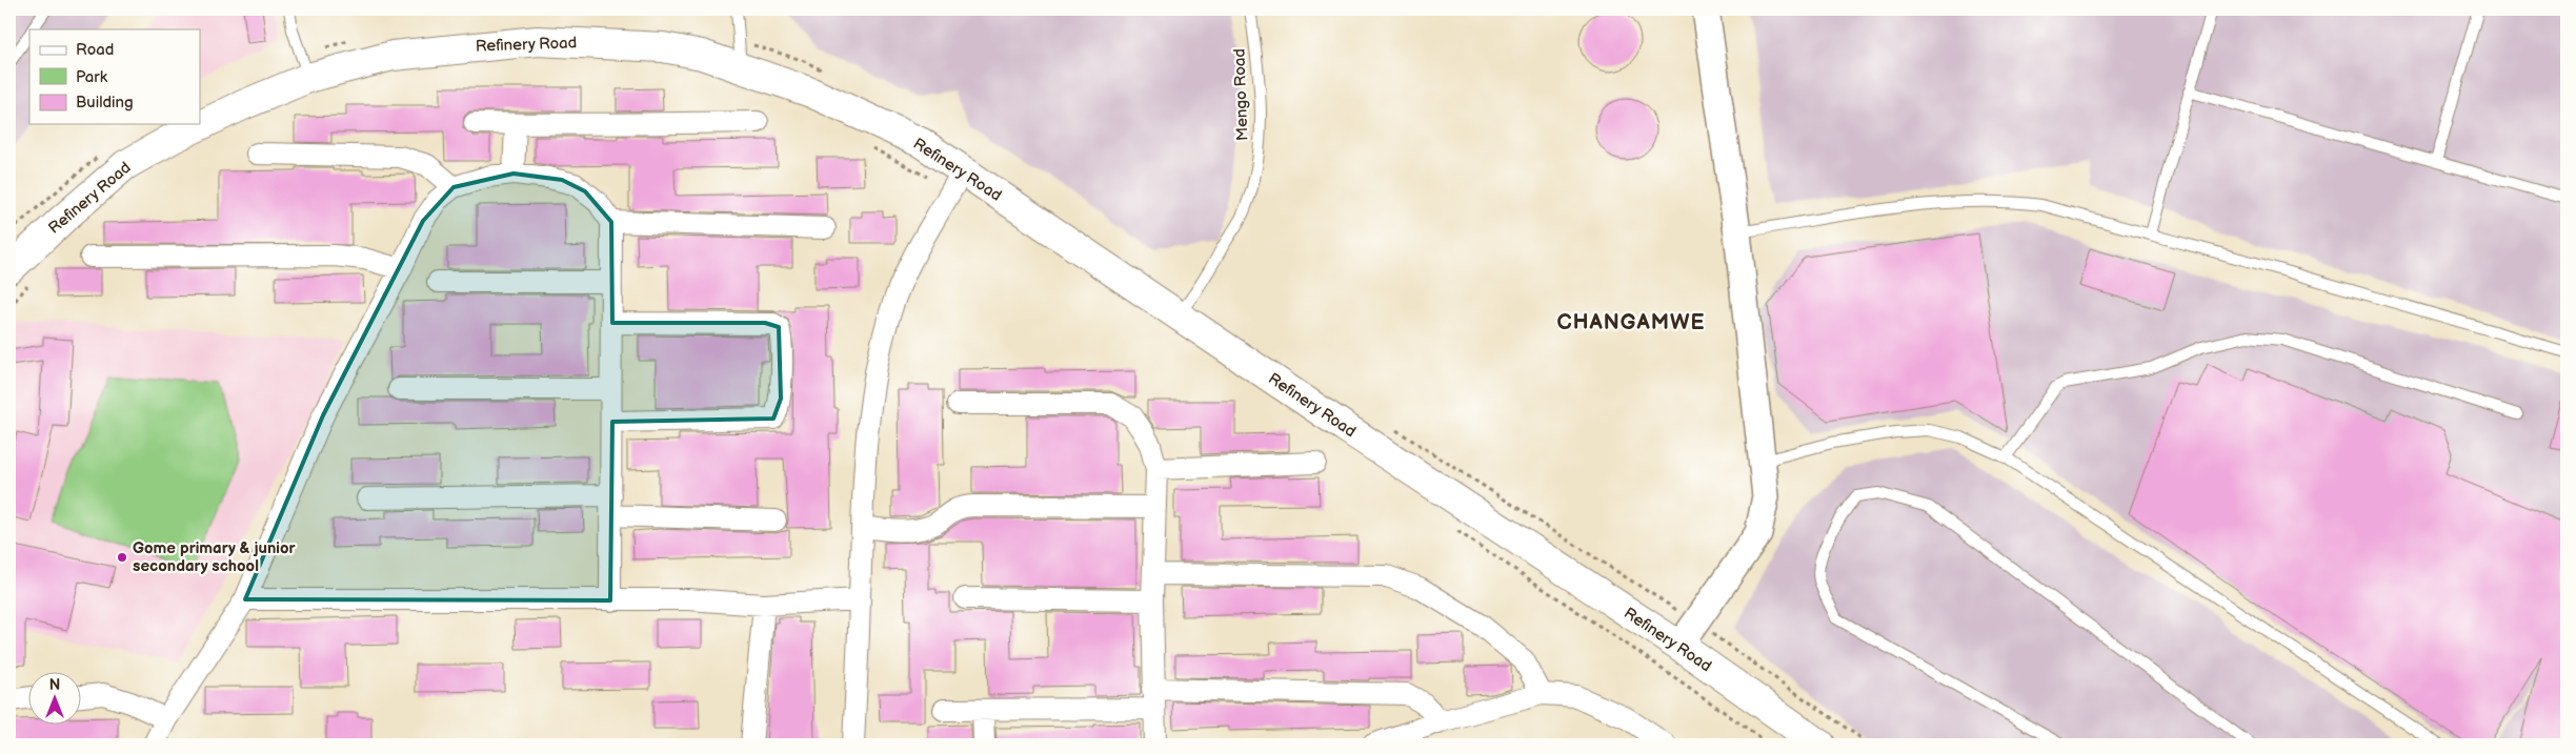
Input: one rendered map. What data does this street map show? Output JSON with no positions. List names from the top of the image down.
{
  "streets": {
    "main road": ["Refinery Road"],
    "lane": ["Mengo Road"]
  },
  "crossings": [
    ["Refinery Road", "Mengo Road"]
  ],
  "districts": ["CHANGAMWE"],
  "places": ["Gome primary & junior secondary school"],
  "legend": ["Road", "Park", "Building"],
  "north": "top"
}
